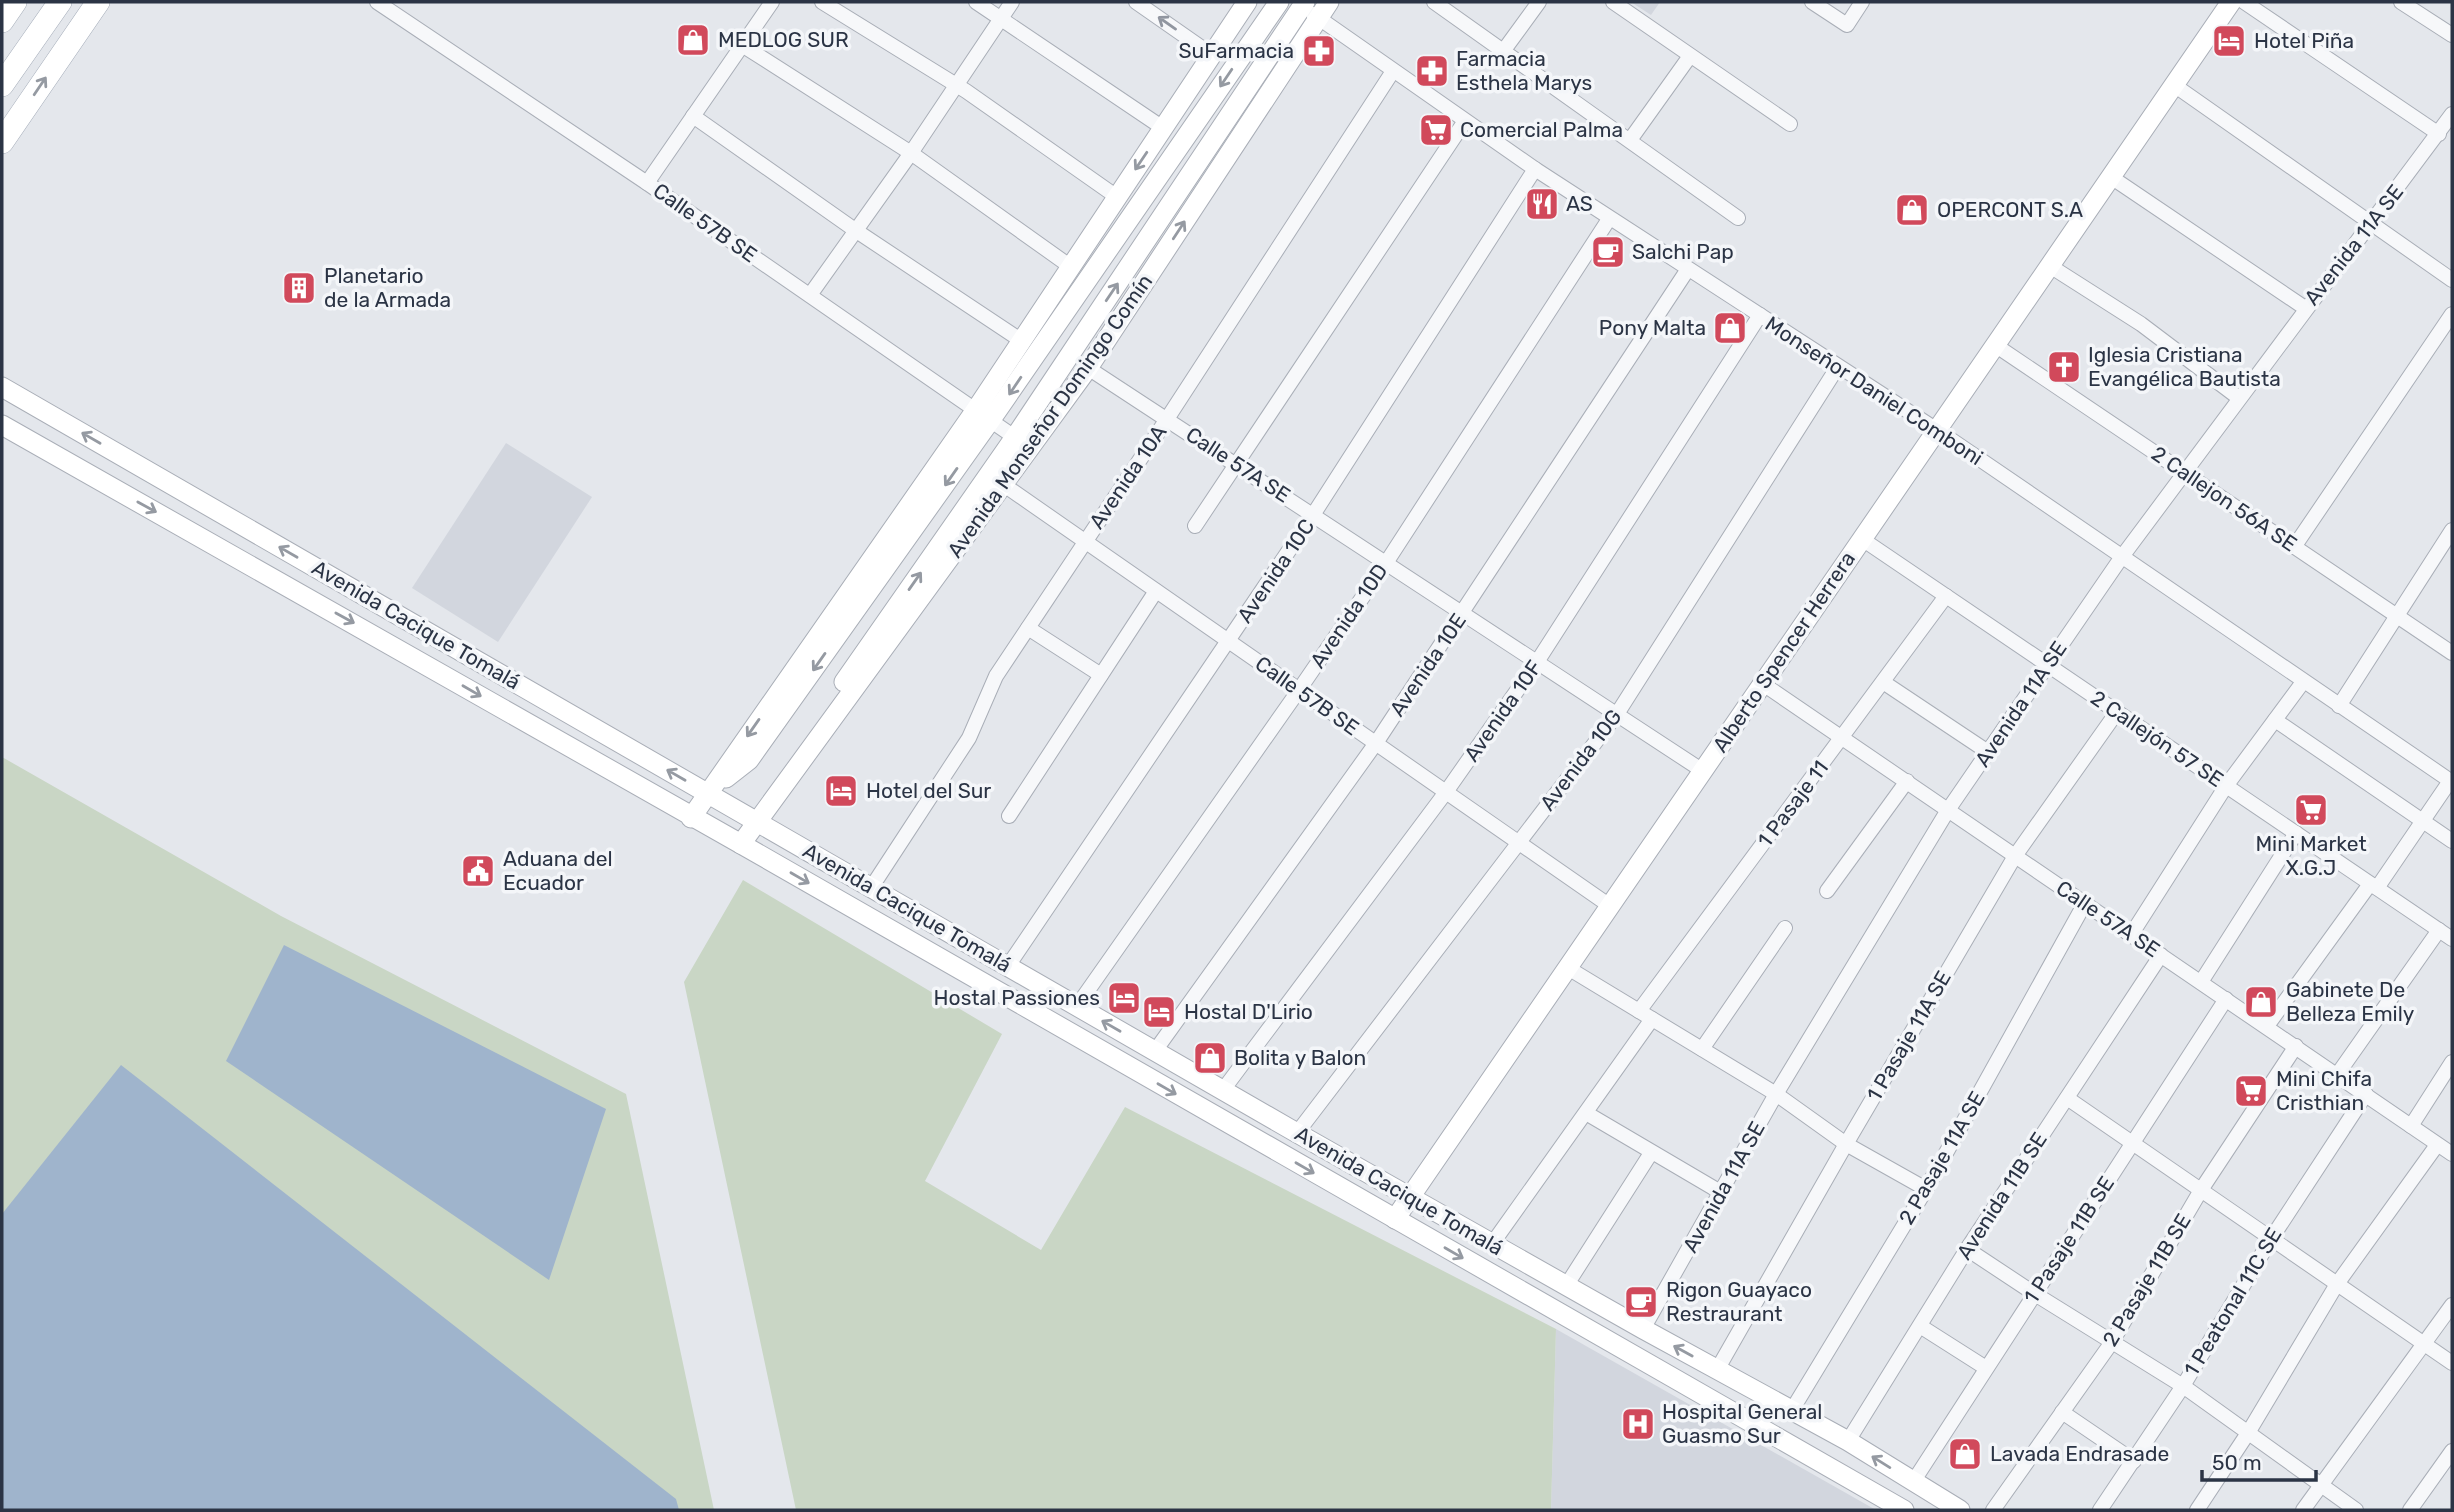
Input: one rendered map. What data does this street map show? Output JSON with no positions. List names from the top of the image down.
{
  "streets": {
    "main road": ["Avenida Monseñor Domingo Comín", "Avenida Cacique Tomalá", "Alberto Spencer Herrera"],
    "street": [
      "Calle 57B SE",
      "Avenida 11A SE",
      "Monseñor Daniel Comboni",
      "Calle 57A SE",
      "Avenida 10A",
      "2 Callejon 56A SE",
      "Avenida 10C",
      "Avenida 10D",
      "Avenida 10E",
      "Avenida 10F",
      "2 Callejón 57 SE",
      "Avenida 10G",
      "1 Pasaje 11",
      "1 Pasaje 11A SE",
      "2 Pasaje 11A SE",
      "Avenida 11B SE",
      "1 Pasaje 11B SE",
      "2 Pasaje 11B SE",
      "1 Peatonal 11C SE"
    ]
  },
  "crossings": [
    ["Calle 57B SE", "Avenida Monseñor Domingo Comín"],
    ["Calle 57B SE", "Avenida 10A"],
    ["Calle 57B SE", "Avenida 10C"],
    ["Calle 57B SE", "Avenida 10D"],
    ["Calle 57B SE", "Alberto Spencer Herrera"],
    ["Calle 57B SE", "Avenida 10E"],
    ["Calle 57B SE", "Avenida 10F"],
    ["Calle 57B SE", "Avenida 10G"],
    ["Avenida 11A SE", "Monseñor Daniel Comboni"],
    ["Avenida 11A SE", "Calle 57A SE"],
    ["Avenida 11A SE", "2 Callejon 56A SE"],
    ["Avenida 11A SE", "Avenida Cacique Tomalá"],
    ["Avenida 11A SE", "2 Callejón 57 SE"],
    ["Monseñor Daniel Comboni", "Avenida Monseñor Domingo Comín"],
    ["Monseñor Daniel Comboni", "Avenida 10A"],
    ["Monseñor Daniel Comboni", "Avenida 10C"],
    ["Monseñor Daniel Comboni", "Avenida 10D"],
    ["Monseñor Daniel Comboni", "Alberto Spencer Herrera"],
    ["Monseñor Daniel Comboni", "Avenida 10E"],
    ["Monseñor Daniel Comboni", "Avenida 10F"],
    ["Monseñor Daniel Comboni", "Avenida 10G"],
    ["Avenida Monseñor Domingo Comín", "Calle 57A SE"],
    ["Avenida Monseñor Domingo Comín", "Avenida Cacique Tomalá"],
    ["Calle 57A SE", "Avenida 10A"],
    ["Calle 57A SE", "Avenida 10C"],
    ["Calle 57A SE", "Avenida 10D"],
    ["Calle 57A SE", "Alberto Spencer Herrera"],
    ["Calle 57A SE", "Avenida 10E"],
    ["Calle 57A SE", "Avenida 10F"],
    ["Calle 57A SE", "Avenida 10G"],
    ["Calle 57A SE", "1 Pasaje 11"],
    ["Calle 57A SE", "1 Pasaje 11A SE"],
    ["Calle 57A SE", "2 Pasaje 11A SE"],
    ["Calle 57A SE", "Avenida 11B SE"],
    ["Calle 57A SE", "1 Pasaje 11B SE"],
    ["Calle 57A SE", "2 Pasaje 11B SE"],
    ["Calle 57A SE", "1 Peatonal 11C SE"],
    ["Avenida 10A", "Avenida Cacique Tomalá"],
    ["2 Callejon 56A SE", "Alberto Spencer Herrera"],
    ["Avenida 10C", "Avenida Cacique Tomalá"],
    ["Avenida 10D", "Avenida Cacique Tomalá"],
    ["Avenida Cacique Tomalá", "Alberto Spencer Herrera"],
    ["Avenida Cacique Tomalá", "Avenida 10E"],
    ["Avenida Cacique Tomalá", "Avenida 10F"],
    ["Avenida Cacique Tomalá", "Avenida 10G"],
    ["Avenida Cacique Tomalá", "1 Pasaje 11"],
    ["Avenida Cacique Tomalá", "1 Pasaje 11A SE"],
    ["Avenida Cacique Tomalá", "2 Pasaje 11A SE"],
    ["Avenida Cacique Tomalá", "Avenida 11B SE"],
    ["Avenida Cacique Tomalá", "1 Pasaje 11B SE"],
    ["Alberto Spencer Herrera", "2 Callejón 57 SE"],
    ["2 Callejón 57 SE", "1 Pasaje 11"],
    ["2 Callejón 57 SE", "1 Pasaje 11A SE"]
  ],
  "places": {
    "shop": [
      "MEDLOG SUR",
      "OPERCONT S.A",
      "Pony Malta",
      "Gabinete De Belleza Emily",
      "Bolita y Balon",
      "Lavada Endrasade"
    ],
    "hotel": [
      "Hotel Piña",
      "Hotel del Sur",
      "Hostal Passiones",
      "Hostal D'Lirio"
    ],
    "pharmacy": ["SuFarmacia", "Farmacia Esthela Marys"],
    "supermarket": ["Comercial Palma", "Mini Market X.G.J", "Mini Chifa Cristhian"],
    "restaurant": ["AS"],
    "cafe": ["Salchi Pap", "Rigon Guayaco Restraurant"],
    "building": ["Planetario de la Armada"],
    "church": ["Iglesia Cristiana Evangélica Bautista"],
    "public building": ["Aduana del Ecuador"],
    "hospital": ["Hospital General Guasmo Sur"]
  },
  "scale_bar": "50 m"
}
